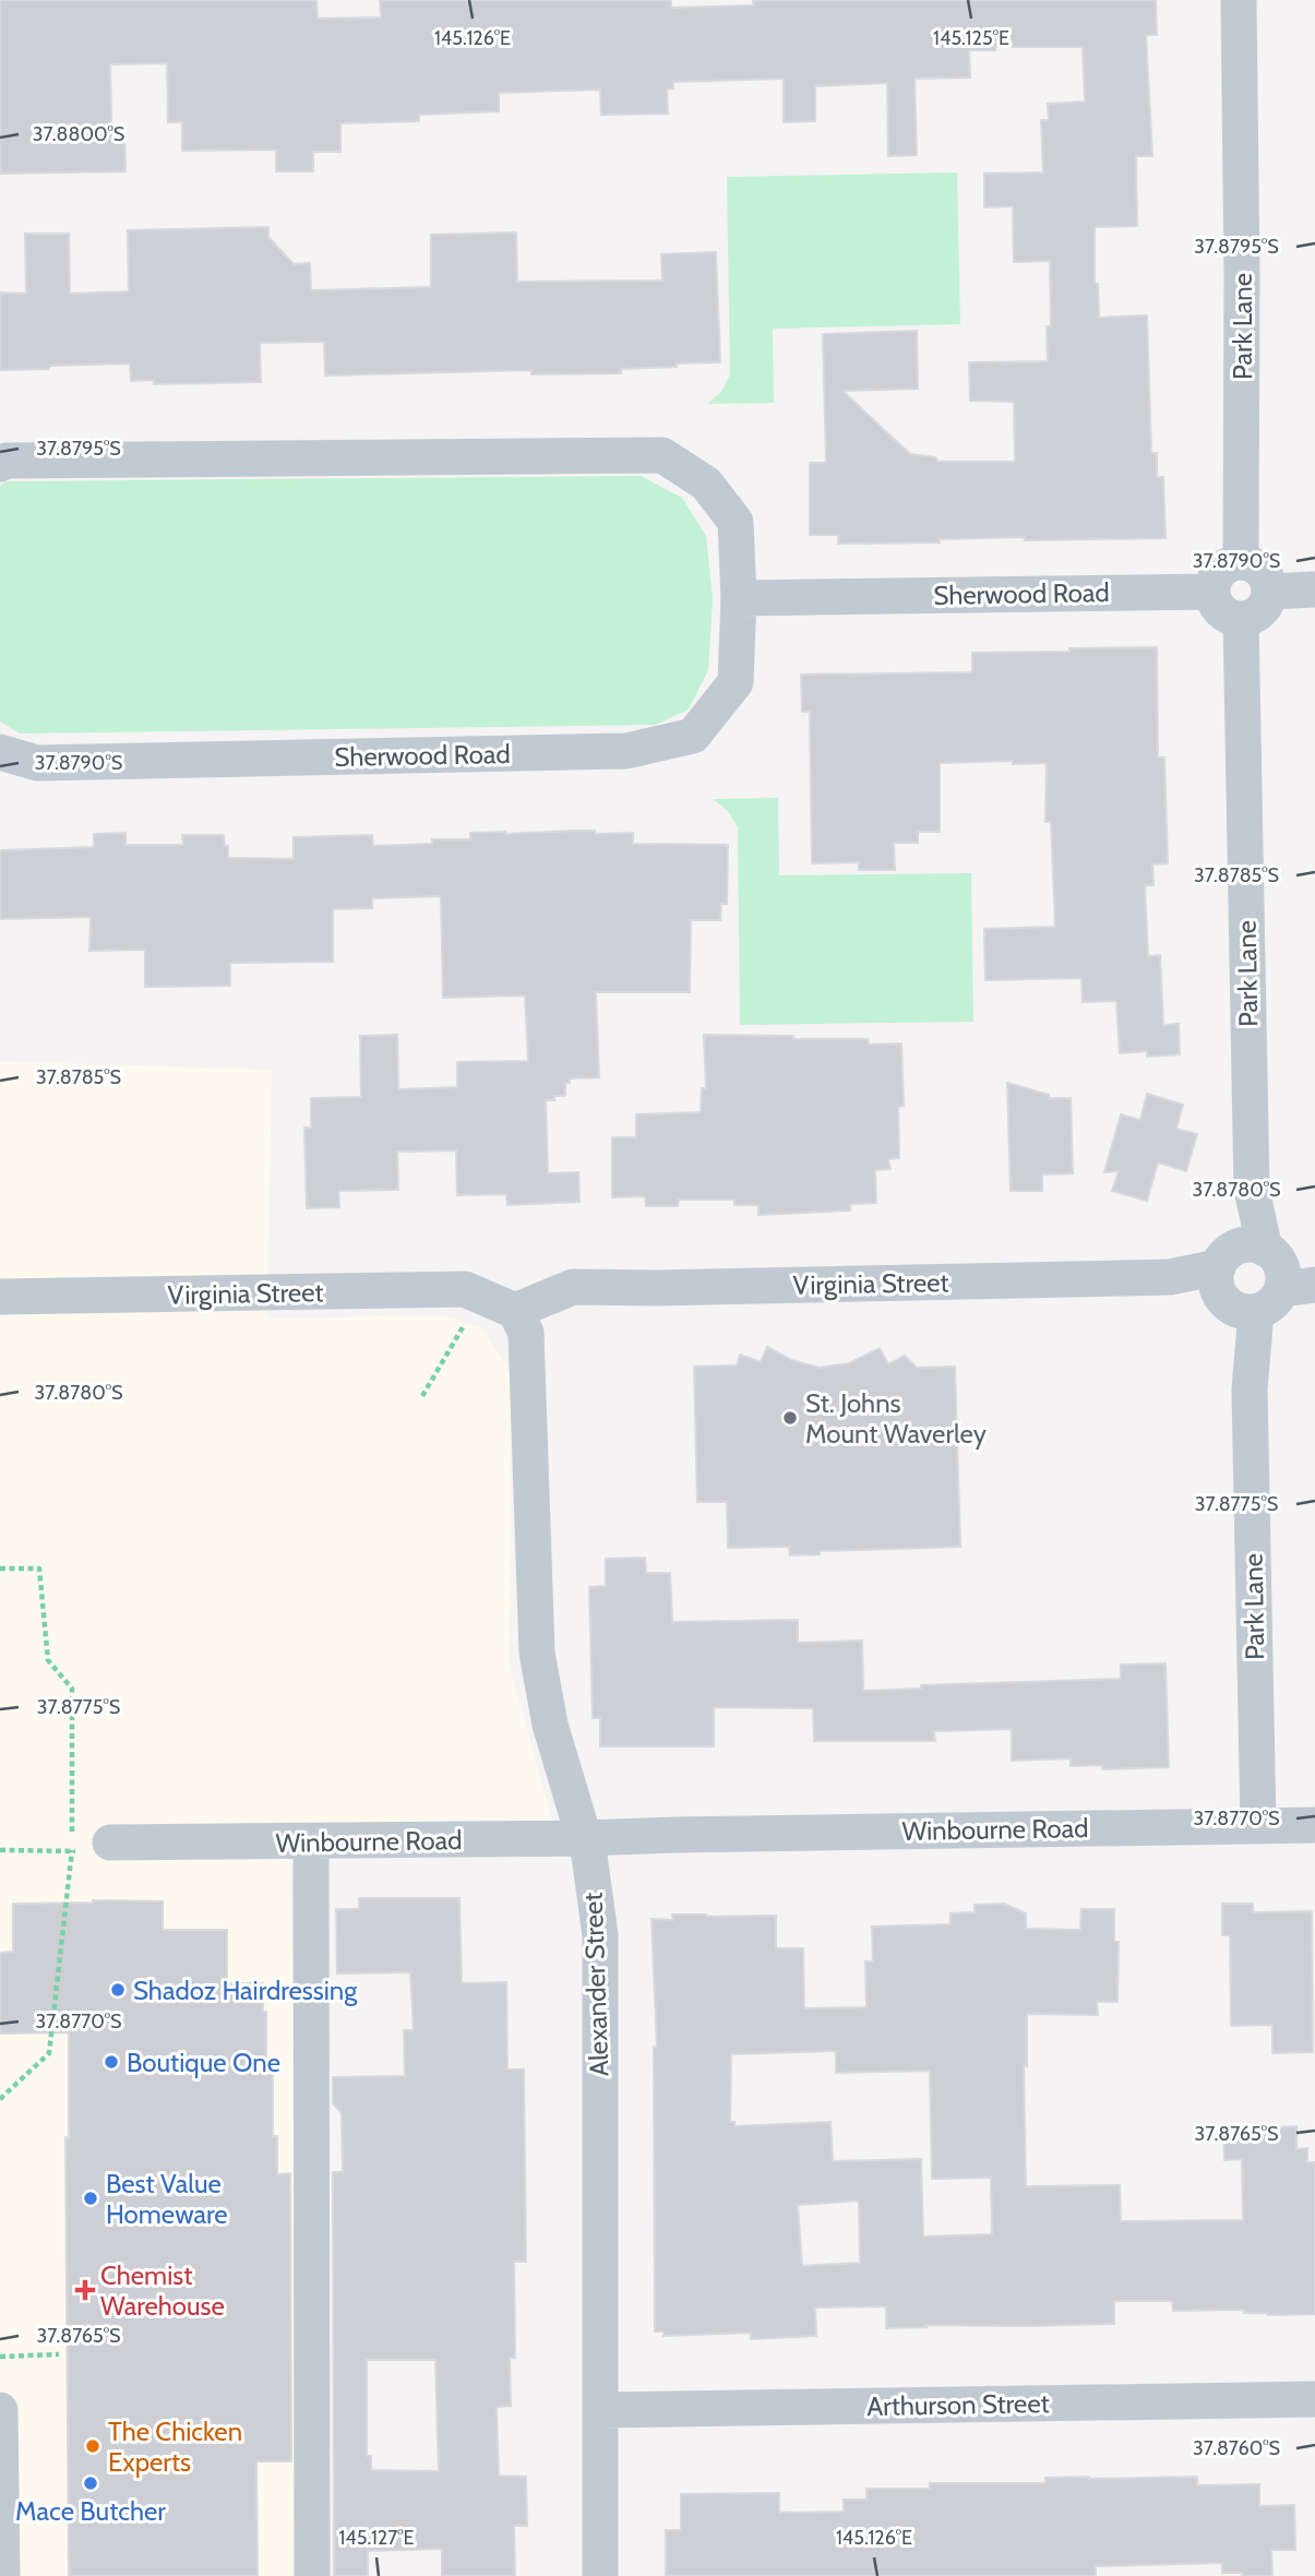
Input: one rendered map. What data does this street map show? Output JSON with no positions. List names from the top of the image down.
{
  "streets": {
    "street": [
      "Park Lane",
      "Sherwood Road",
      "Virginia Street",
      "Winbourne Road",
      "Alexander Street",
      "Arthurson Street"
    ]
  },
  "crossings": [
    ["Park Lane", "Sherwood Road"],
    ["Park Lane", "Virginia Street"],
    ["Park Lane", "Winbourne Road"],
    ["Virginia Street", "Alexander Street"],
    ["Winbourne Road", "Alexander Street"],
    ["Alexander Street", "Arthurson Street"]
  ],
  "places": {
    "other": [
      "St. Johns Mount Waverley",
      "Shadoz Hairdressing",
      "Boutique One",
      "Best Value Homeware",
      "The Chicken Experts",
      "Mace Butcher"
    ],
    "health": ["Chemist Warehouse"]
  },
  "coordinates": [
    "145.125°E",
    "145.126°E",
    "37.8800°S",
    "37.8795°S",
    "37.8790°S",
    "37.8785°S",
    "37.8780°S",
    "37.8775°S",
    "37.8770°S",
    "37.8765°S",
    "37.8760°S",
    "145.127°E"
  ]
}
